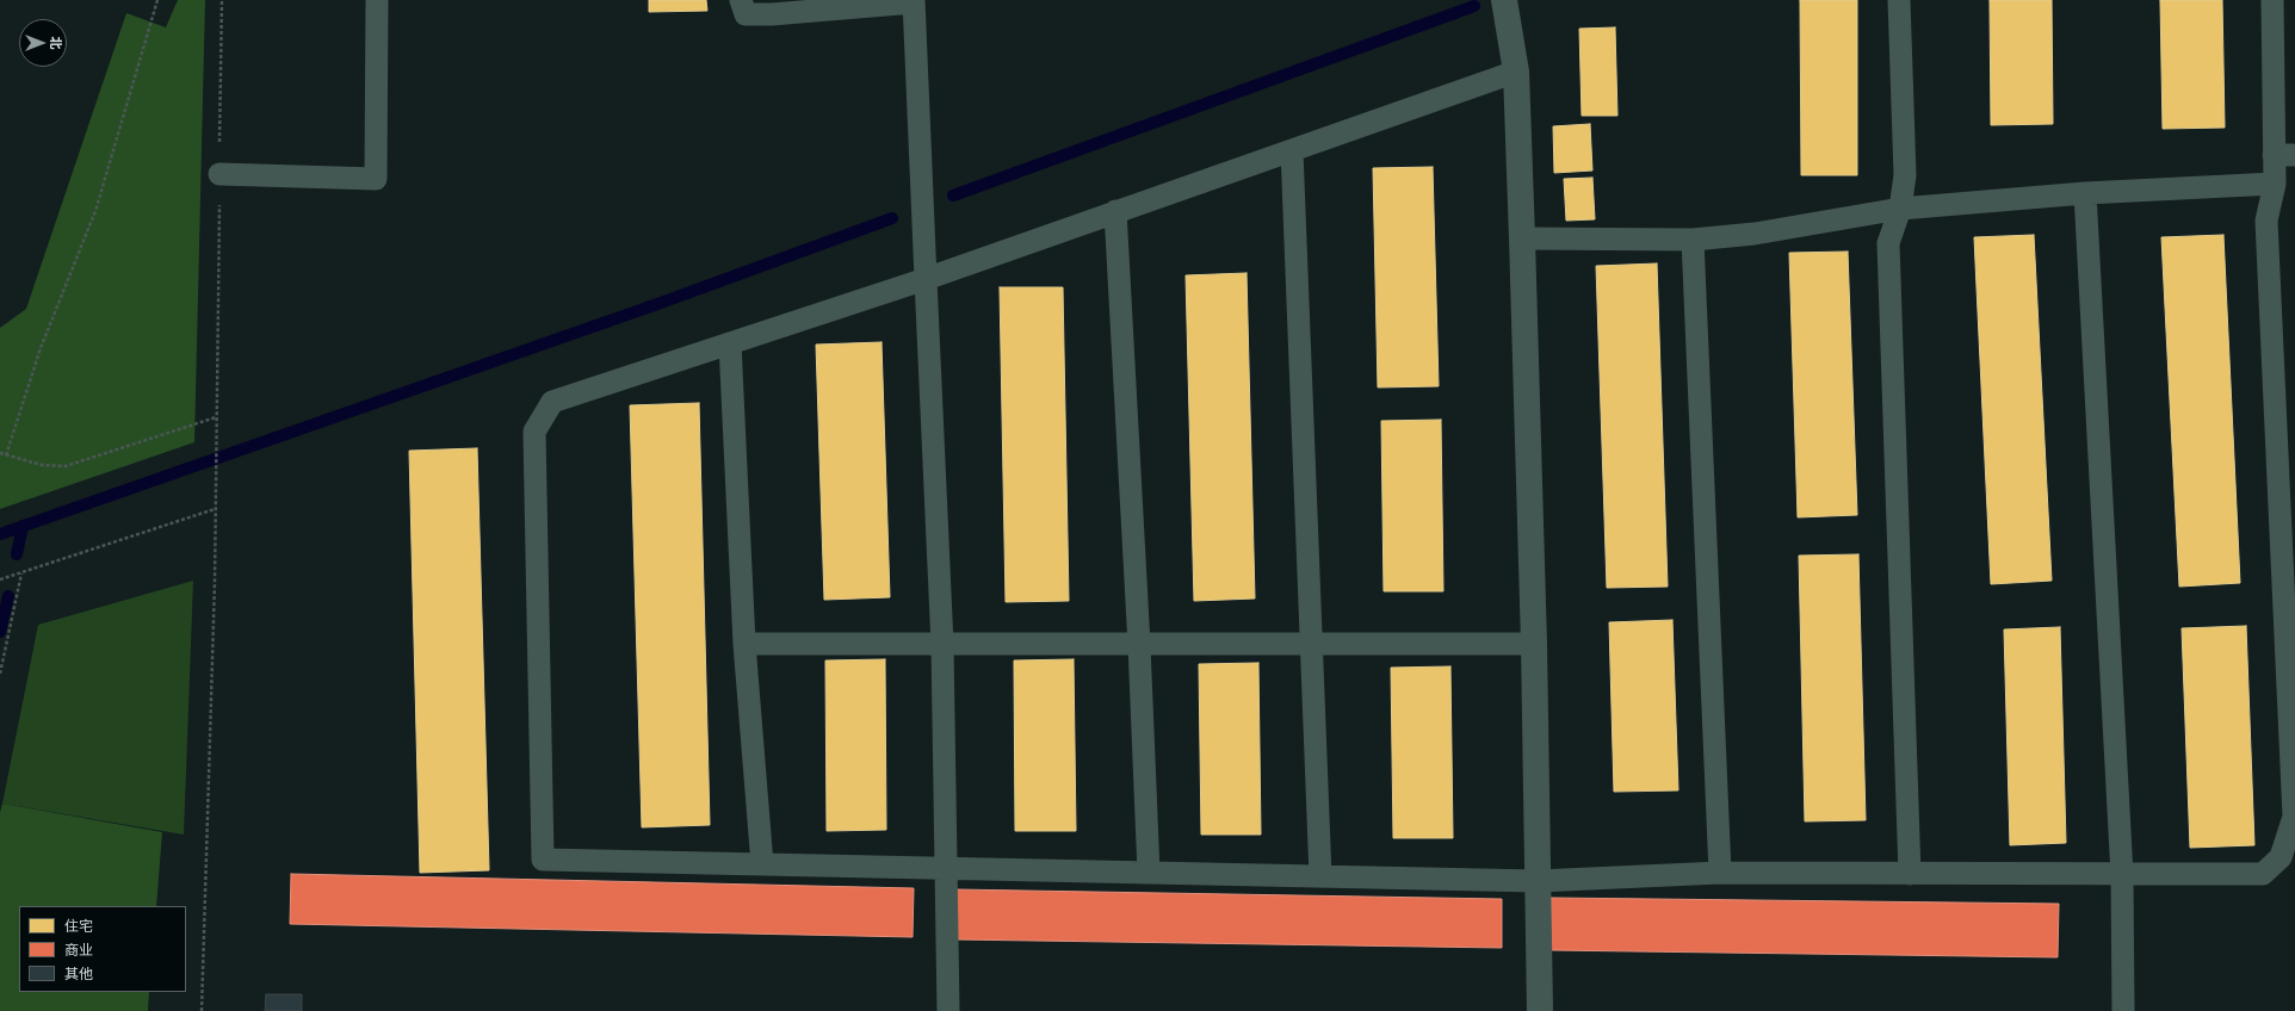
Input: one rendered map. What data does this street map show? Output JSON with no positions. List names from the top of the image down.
{
  "legend": ["住宅", "商业", "其他"],
  "north": "right"
}
